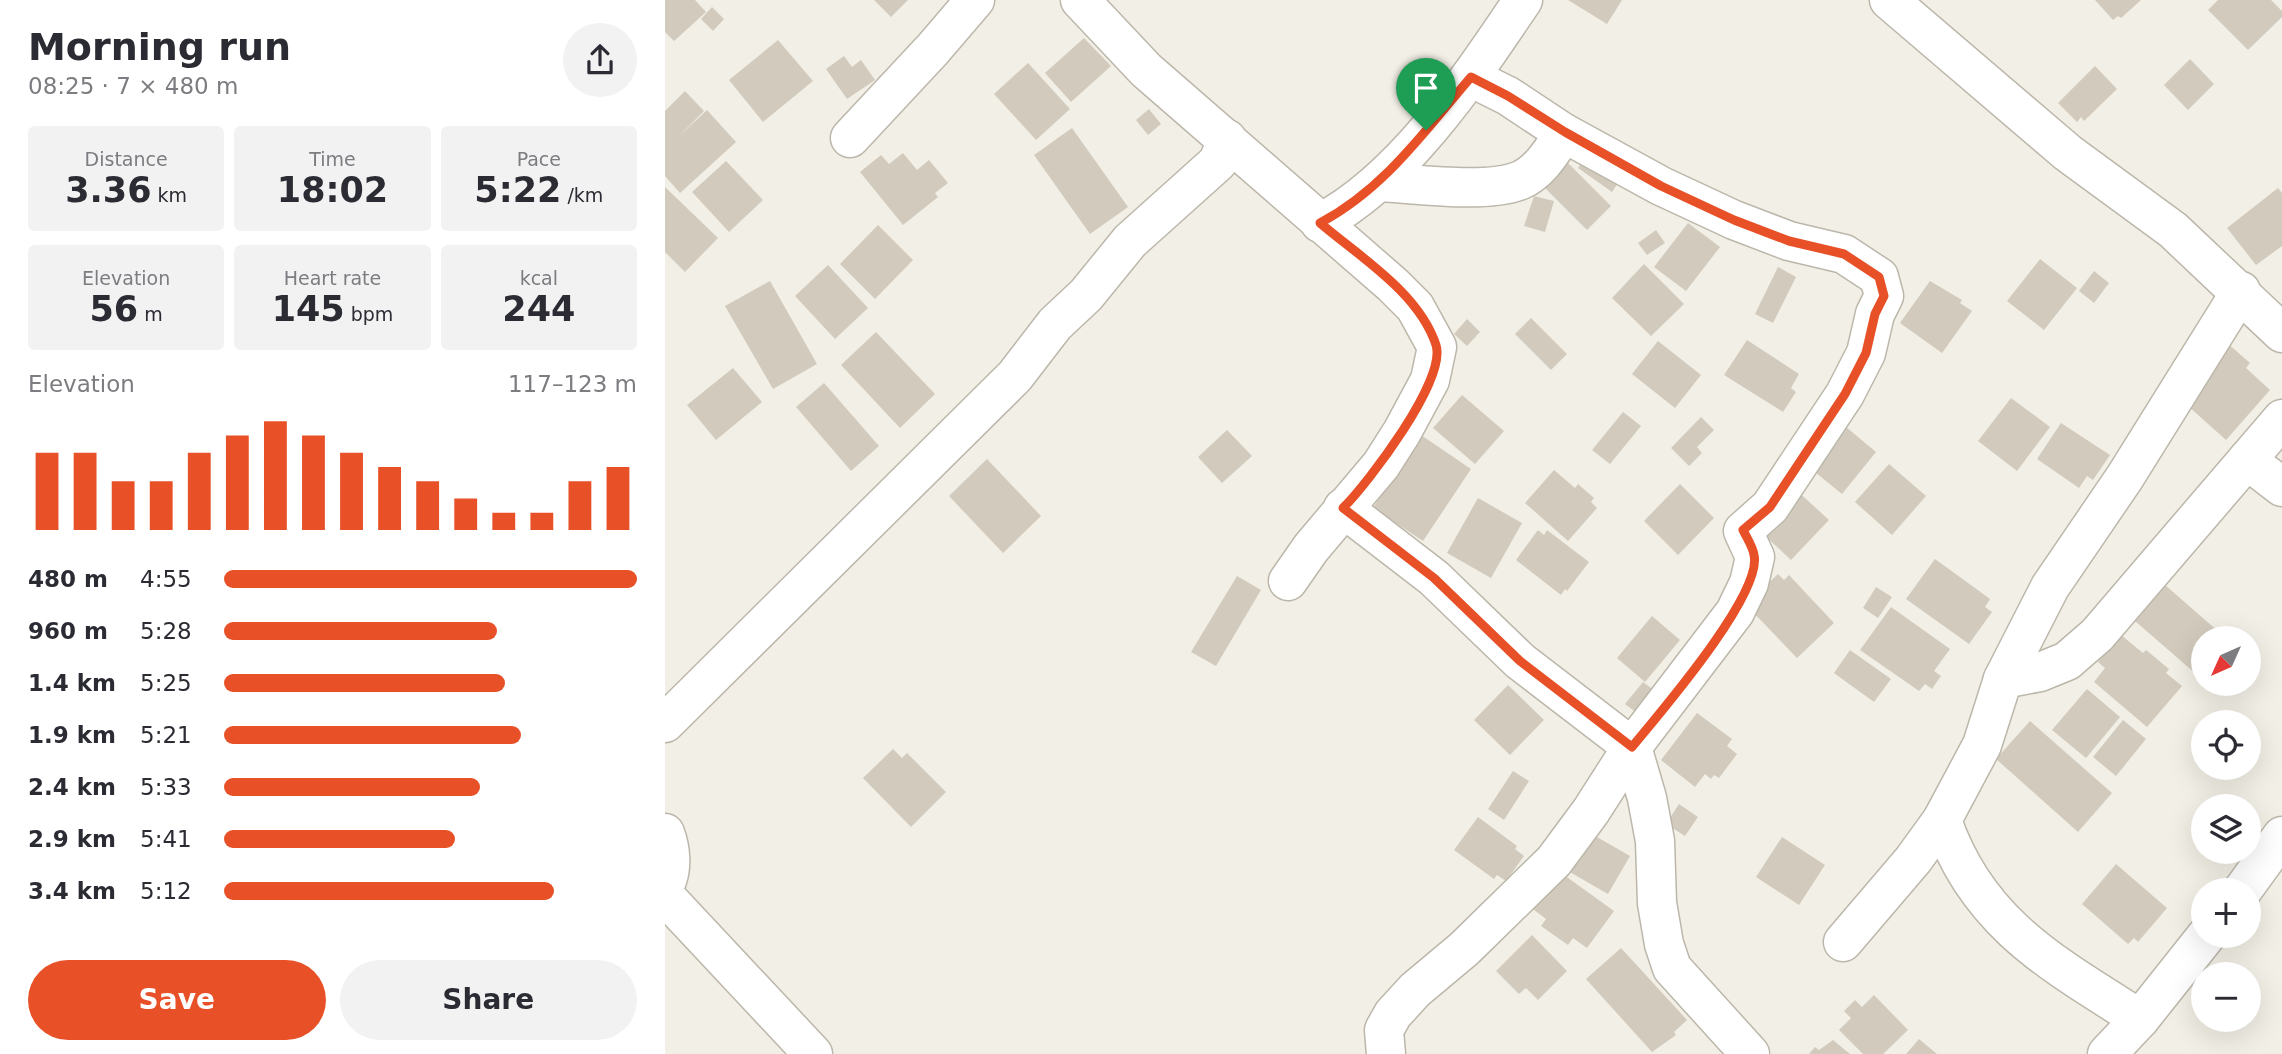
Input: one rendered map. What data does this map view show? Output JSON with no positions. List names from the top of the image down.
{
  "north": "bottom left",
  "page": {
    "heading": ["Morning run", "08:25 · 7 × 480 m"],
    "stats": [
      ["Distance", "3.36 km"],
      ["Time", "18:02"],
      ["Pace", "5:22 /km"],
      ["Elevation", "56 m"],
      ["Heart rate", "145 bpm"],
      ["kcal", "244"]
    ],
    "chart": ["Elevation", "117–123 m"],
    "list": [
      {
        "name": "480 m",
        "note": "4:55"
      },
      {
        "name": "960 m",
        "note": "5:28"
      },
      {
        "name": "1.4 km",
        "note": "5:25"
      },
      {
        "name": "1.9 km",
        "note": "5:21"
      },
      {
        "name": "2.4 km",
        "note": "5:33"
      },
      {
        "name": "2.9 km",
        "note": "5:41"
      },
      {
        "name": "3.4 km",
        "note": "5:12"
      }
    ],
    "map_buttons": ["+", "−"],
    "buttons": ["Save", "Share"]
  }
}
